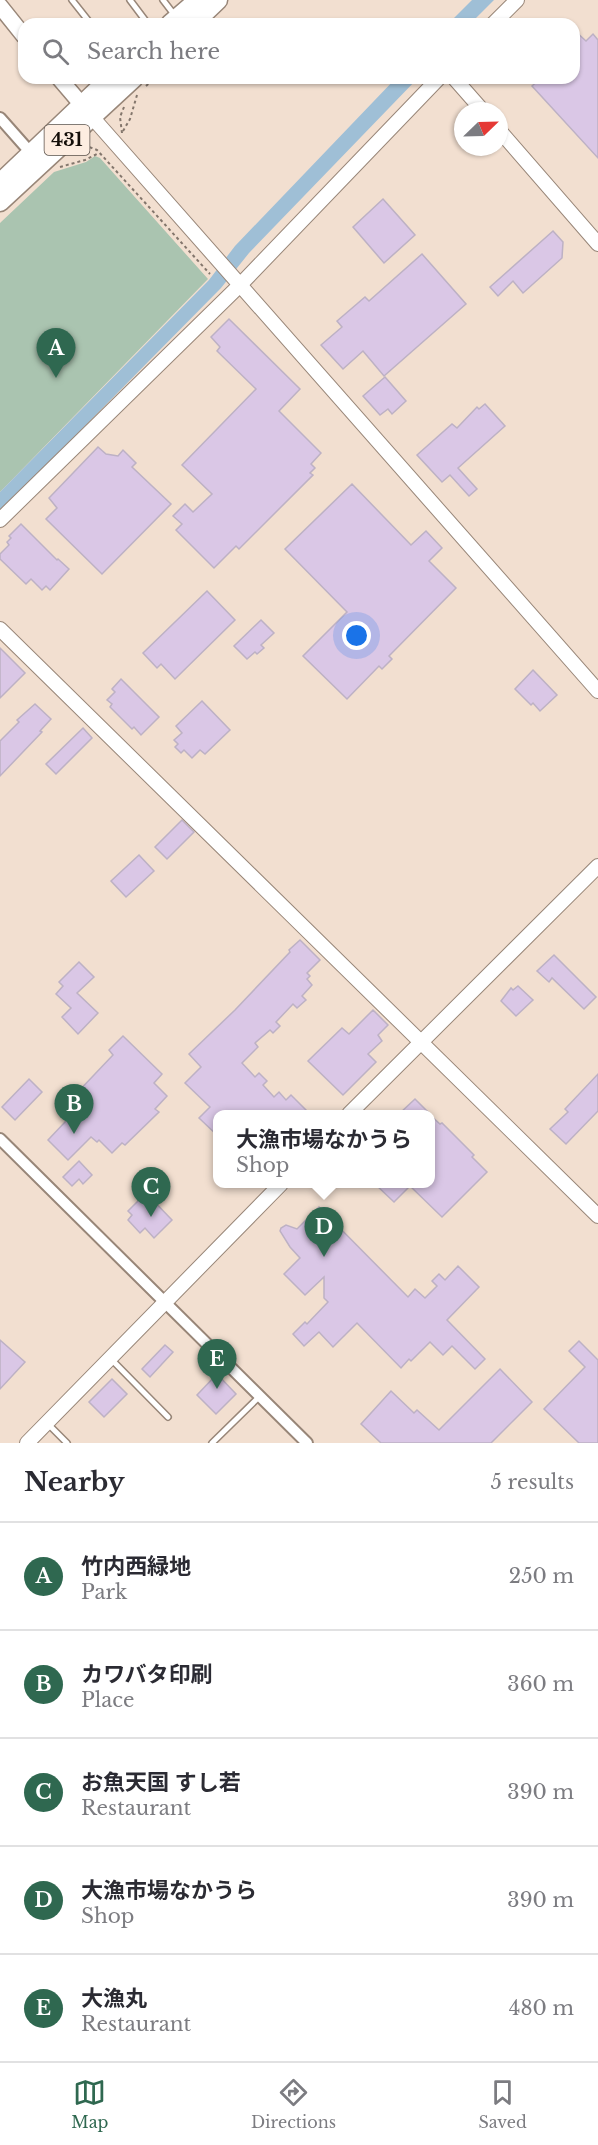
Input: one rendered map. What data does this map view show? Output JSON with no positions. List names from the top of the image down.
{
  "streets": {
    "highway": ["431"]
  },
  "north": "top right",
  "page": {
    "search": "Search here",
    "pins": [
      "A",
      "B",
      "C",
      "D",
      "E"
    ],
    "popup": ["大漁市場なかうら", "Shop"],
    "heading": ["Nearby", "5 results"],
    "list": [
      {
        "mark": "A",
        "name": "竹内西緑地",
        "note": "Park",
        "value": "250 m"
      },
      {
        "mark": "B",
        "name": "カワバタ印刷",
        "note": "Place",
        "value": "360 m"
      },
      {
        "mark": "C",
        "name": "お魚天国 すし若",
        "note": "Restaurant",
        "value": "390 m"
      },
      {
        "mark": "D",
        "name": "大漁市場なかうら",
        "note": "Shop",
        "value": "390 m"
      },
      {
        "mark": "E",
        "name": "大漁丸",
        "note": "Restaurant",
        "value": "480 m"
      }
    ],
    "nav": ["Map", "Directions", "Saved"]
  }
}
